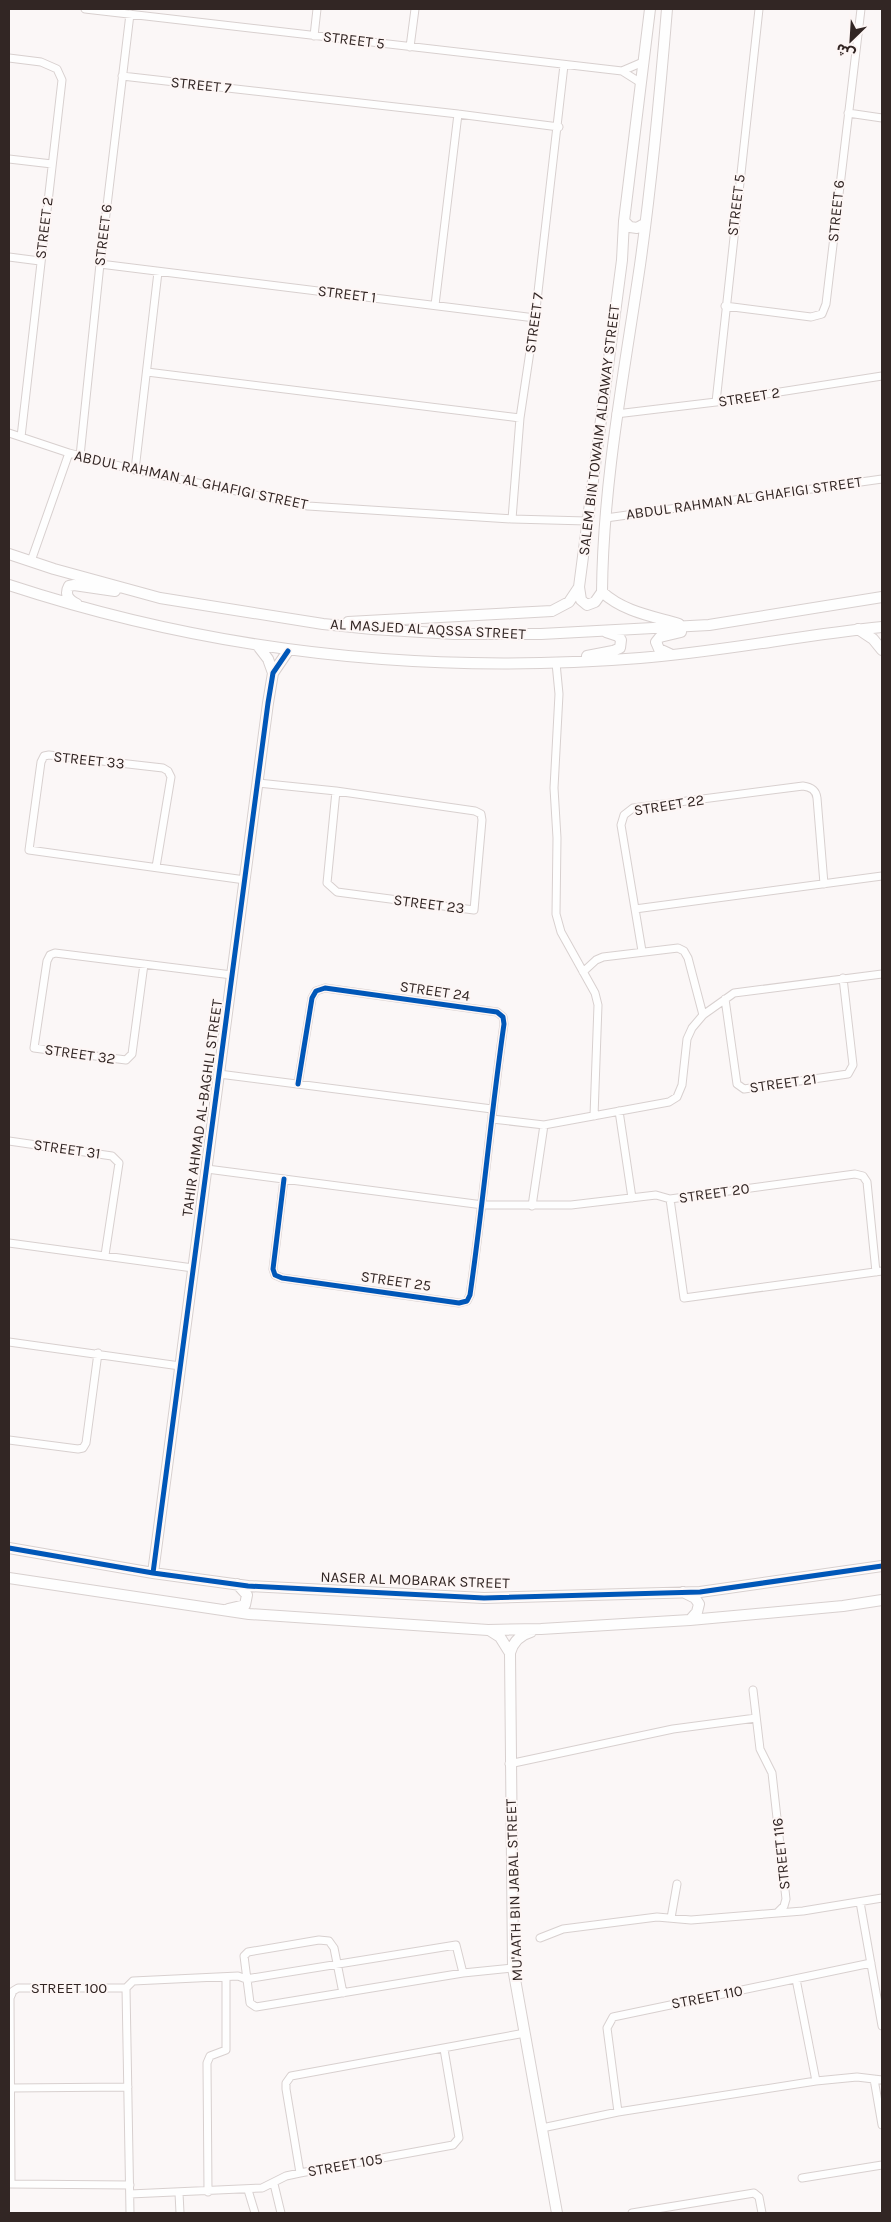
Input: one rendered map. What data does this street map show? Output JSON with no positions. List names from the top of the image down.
{
  "streets": {
    "street": [
      "STREET 5",
      "STREET 7",
      "STREET 6",
      "STREET 2",
      "STREET 1",
      "SALEM BIN TOWAIM ALDAWAY STREET",
      "ABDUL RAHMAN AL GHAFIGI STREET",
      "AL MASJED AL AQSSA STREET",
      "STREET 33",
      "STREET 22",
      "STREET 23",
      "STREET 24",
      "STREET 32",
      "STREET 21",
      "TAHIR AHMAD AL-BAGHLI STREET",
      "STREET 31",
      "STREET 20",
      "STREET 25",
      "NASER AL MOBARAK STREET",
      "STREET 116",
      "MU'AATH BIN JABAL STREET",
      "STREET 100",
      "STREET 110",
      "STREET 105"
    ]
  },
  "crossings": [
    ["STREET 5", "STREET 7"],
    ["STREET 5", "STREET 6"],
    ["STREET 5", "STREET 2"],
    ["STREET 5", "SALEM BIN TOWAIM ALDAWAY STREET"],
    ["STREET 7", "STREET 6"],
    ["STREET 7", "STREET 1"],
    ["STREET 7", "ABDUL RAHMAN AL GHAFIGI STREET"],
    ["STREET 6", "STREET 1"],
    ["STREET 6", "ABDUL RAHMAN AL GHAFIGI STREET"],
    ["STREET 2", "SALEM BIN TOWAIM ALDAWAY STREET"],
    ["STREET 2", "ABDUL RAHMAN AL GHAFIGI STREET"],
    ["SALEM BIN TOWAIM ALDAWAY STREET", "ABDUL RAHMAN AL GHAFIGI STREET"],
    ["AL MASJED AL AQSSA STREET", "TAHIR AHMAD AL-BAGHLI STREET"],
    ["STREET 33", "TAHIR AHMAD AL-BAGHLI STREET"],
    ["STREET 23", "TAHIR AHMAD AL-BAGHLI STREET"],
    ["STREET 24", "STREET 25"],
    ["STREET 32", "TAHIR AHMAD AL-BAGHLI STREET"],
    ["TAHIR AHMAD AL-BAGHLI STREET", "NASER AL MOBARAK STREET"],
    ["MU'AATH BIN JABAL STREET", "STREET 105"]
  ],
  "north": "bottom left"
}
